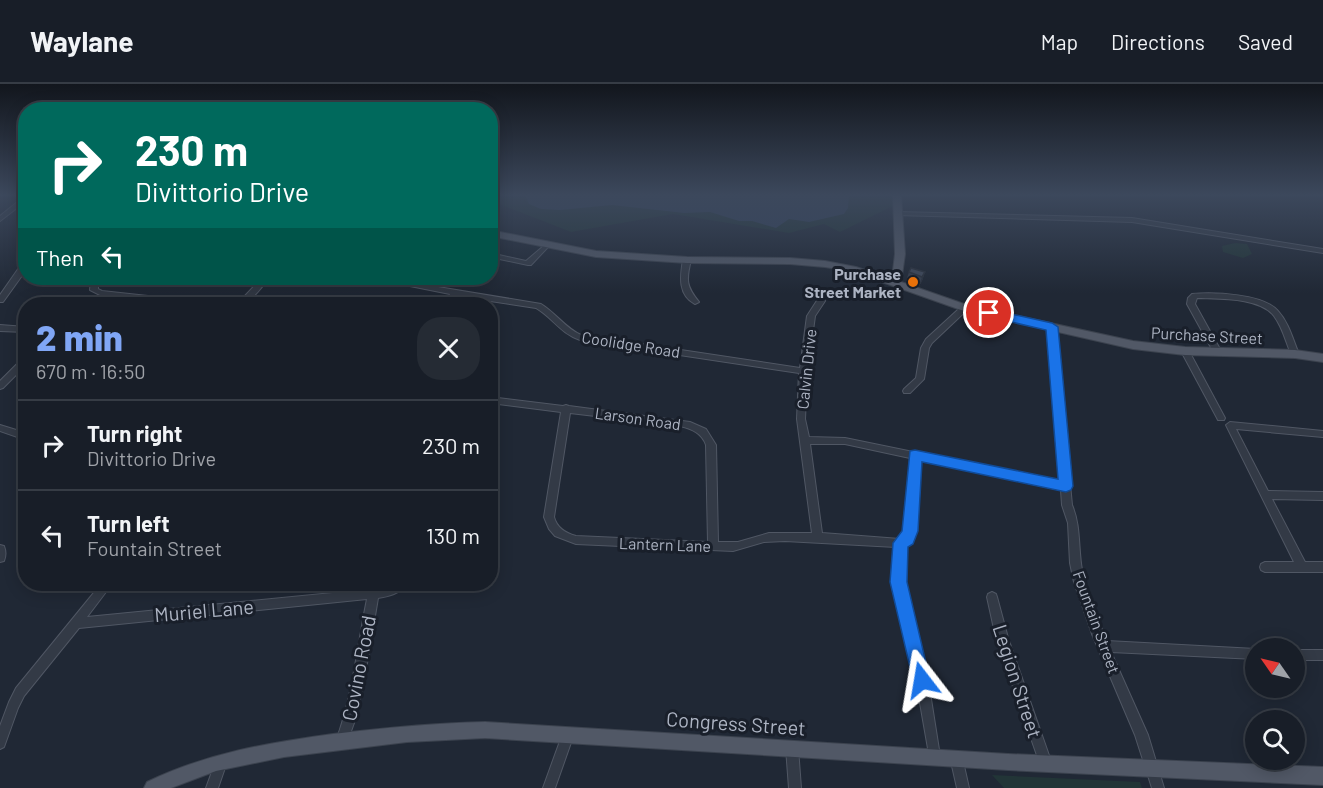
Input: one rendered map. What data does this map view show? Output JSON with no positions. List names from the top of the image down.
{
  "streets": {
    "main road": ["Purchase Street", "Congress Street"],
    "street": [
      "Coolidge Road",
      "Calvin Drive",
      "Larson Road",
      "Lantern Lane",
      "Muriel Lane",
      "Fountain Street",
      "Covino Road",
      "Legion Street"
    ]
  },
  "crossings": [
    ["Purchase Street", "Fountain Street"],
    ["Coolidge Road", "Calvin Drive"],
    ["Calvin Drive", "Lantern Lane"],
    ["Larson Road", "Lantern Lane"],
    ["Muriel Lane", "Covino Road"],
    ["Fountain Street", "Congress Street"],
    ["Covino Road", "Congress Street"],
    ["Legion Street", "Congress Street"]
  ],
  "places": ["Purchase Street Market"],
  "north": "top left",
  "page": {
    "header": "Waylane",
    "nav": ["Map", "Directions", "Saved"],
    "turn": ["230 m", "Divittorio Drive"],
    "then": "Then",
    "heading": ["2 min", "670 m · 16:50"],
    "list": [
      {
        "name": "Turn right",
        "note": "Divittorio Drive",
        "value": "230 m"
      },
      {
        "name": "Turn left",
        "note": "Fountain Street",
        "value": "130 m"
      }
    ]
  }
}
